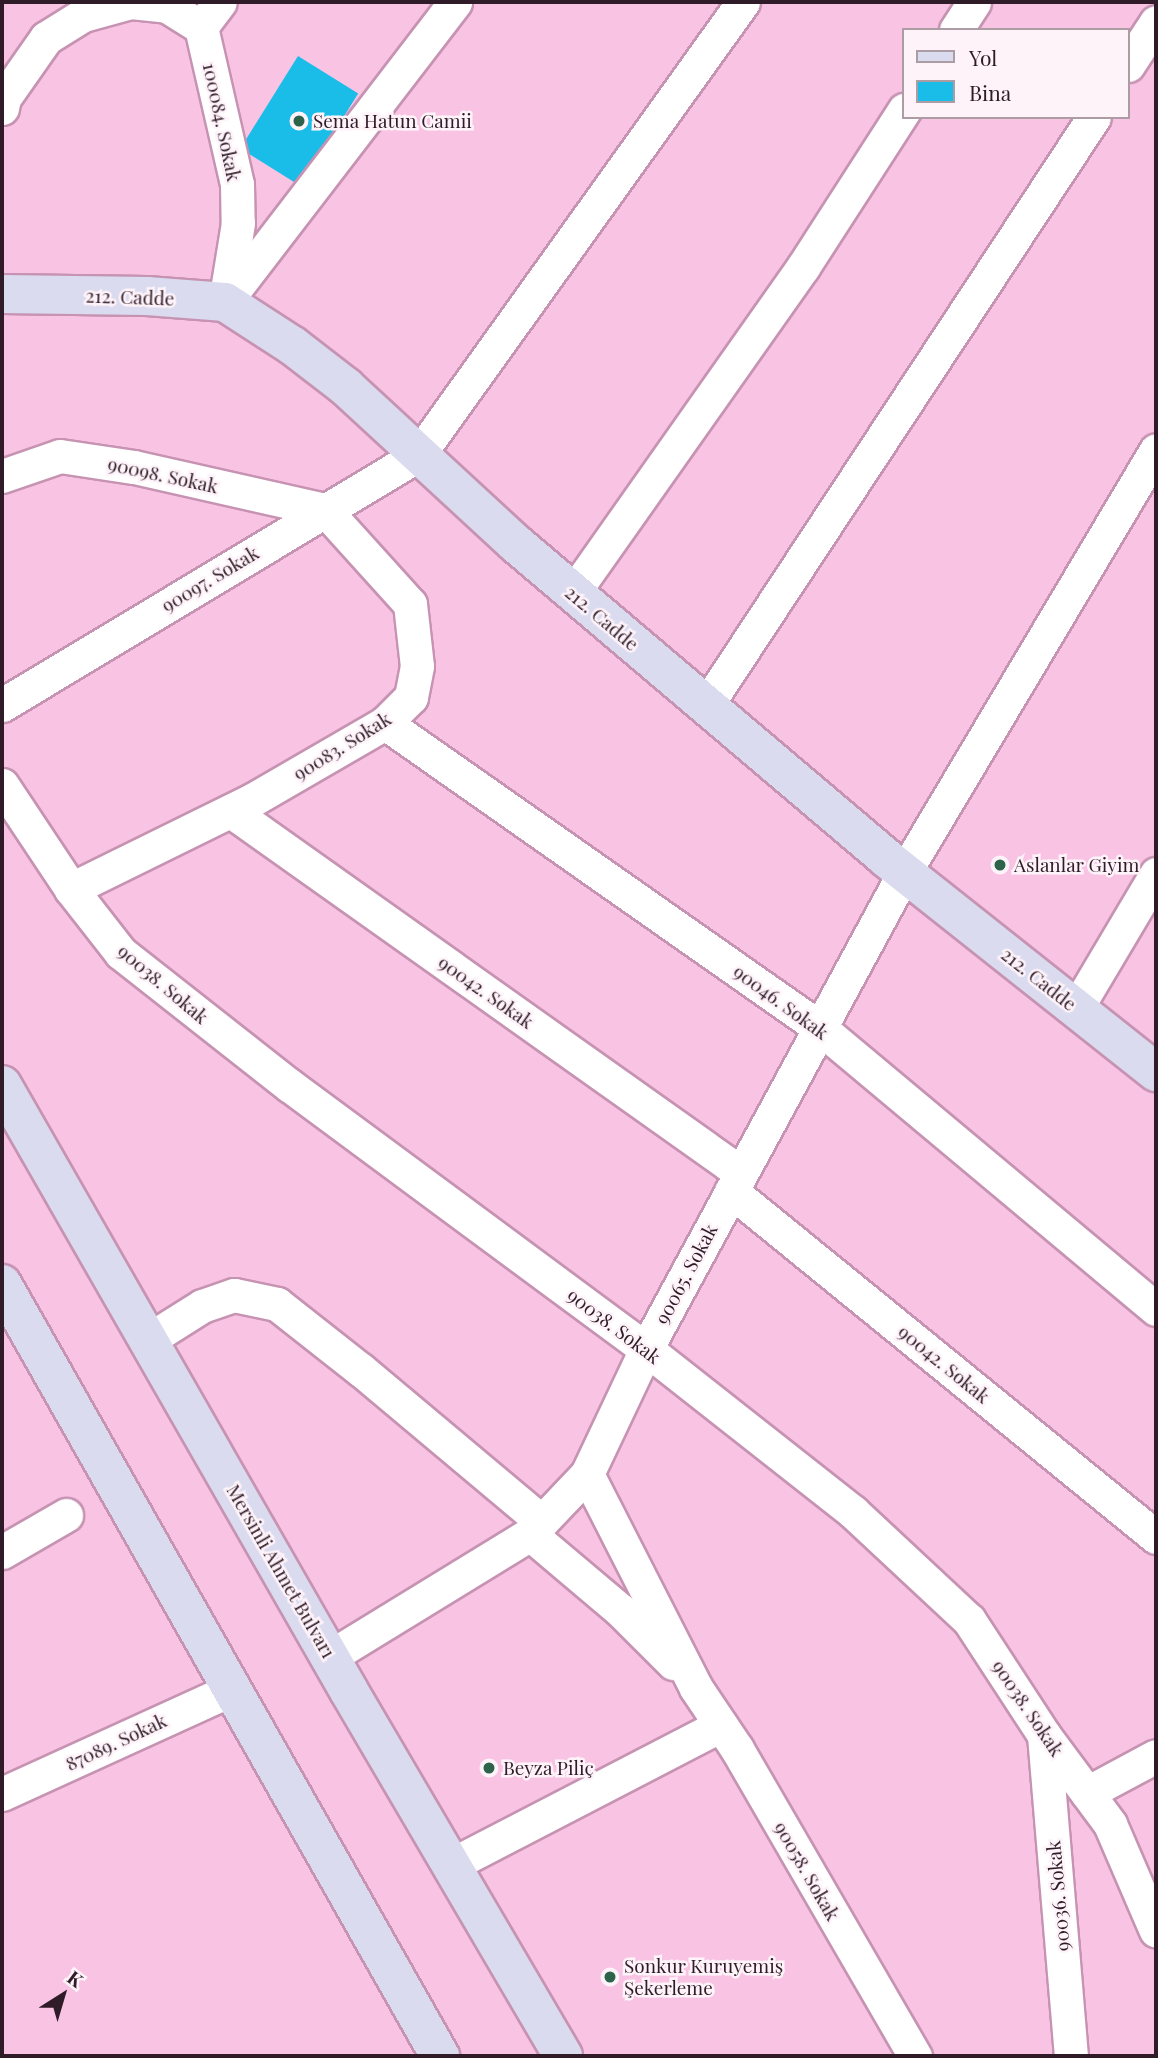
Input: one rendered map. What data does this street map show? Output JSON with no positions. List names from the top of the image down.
{
  "streets": {
    "main road": ["212. Cadde", "Mersinli Ahmet Bulvarı"],
    "street": [
      "100084. Sokak",
      "90098. Sokak",
      "90097. Sokak",
      "90083. Sokak",
      "90038. Sokak",
      "90042. Sokak",
      "90046. Sokak",
      "90065. Sokak",
      "87089. Sokak",
      "90058. Sokak",
      "90036. Sokak"
    ]
  },
  "crossings": [
    ["100084. Sokak", "212. Cadde"],
    ["212. Cadde", "90097. Sokak"],
    ["212. Cadde", "90065. Sokak"],
    ["90098. Sokak", "90097. Sokak"],
    ["90098. Sokak", "90083. Sokak"],
    ["90097. Sokak", "90083. Sokak"],
    ["90083. Sokak", "90038. Sokak"],
    ["90083. Sokak", "90042. Sokak"],
    ["90083. Sokak", "90046. Sokak"],
    ["90038. Sokak", "90065. Sokak"],
    ["90038. Sokak", "90036. Sokak"],
    ["90042. Sokak", "90065. Sokak"],
    ["90046. Sokak", "90065. Sokak"],
    ["90065. Sokak", "Mersinli Ahmet Bulvarı"],
    ["90065. Sokak", "90058. Sokak"],
    ["Mersinli Ahmet Bulvarı", "90058. Sokak"]
  ],
  "places": [
    "Sema Hatun Camii",
    "Aslanlar Giyim",
    "Beyza Piliç",
    "Sonkur Kuruyemiş Şekerleme"
  ],
  "legend": ["Yol", "Bina"],
  "north": "top right"
}
